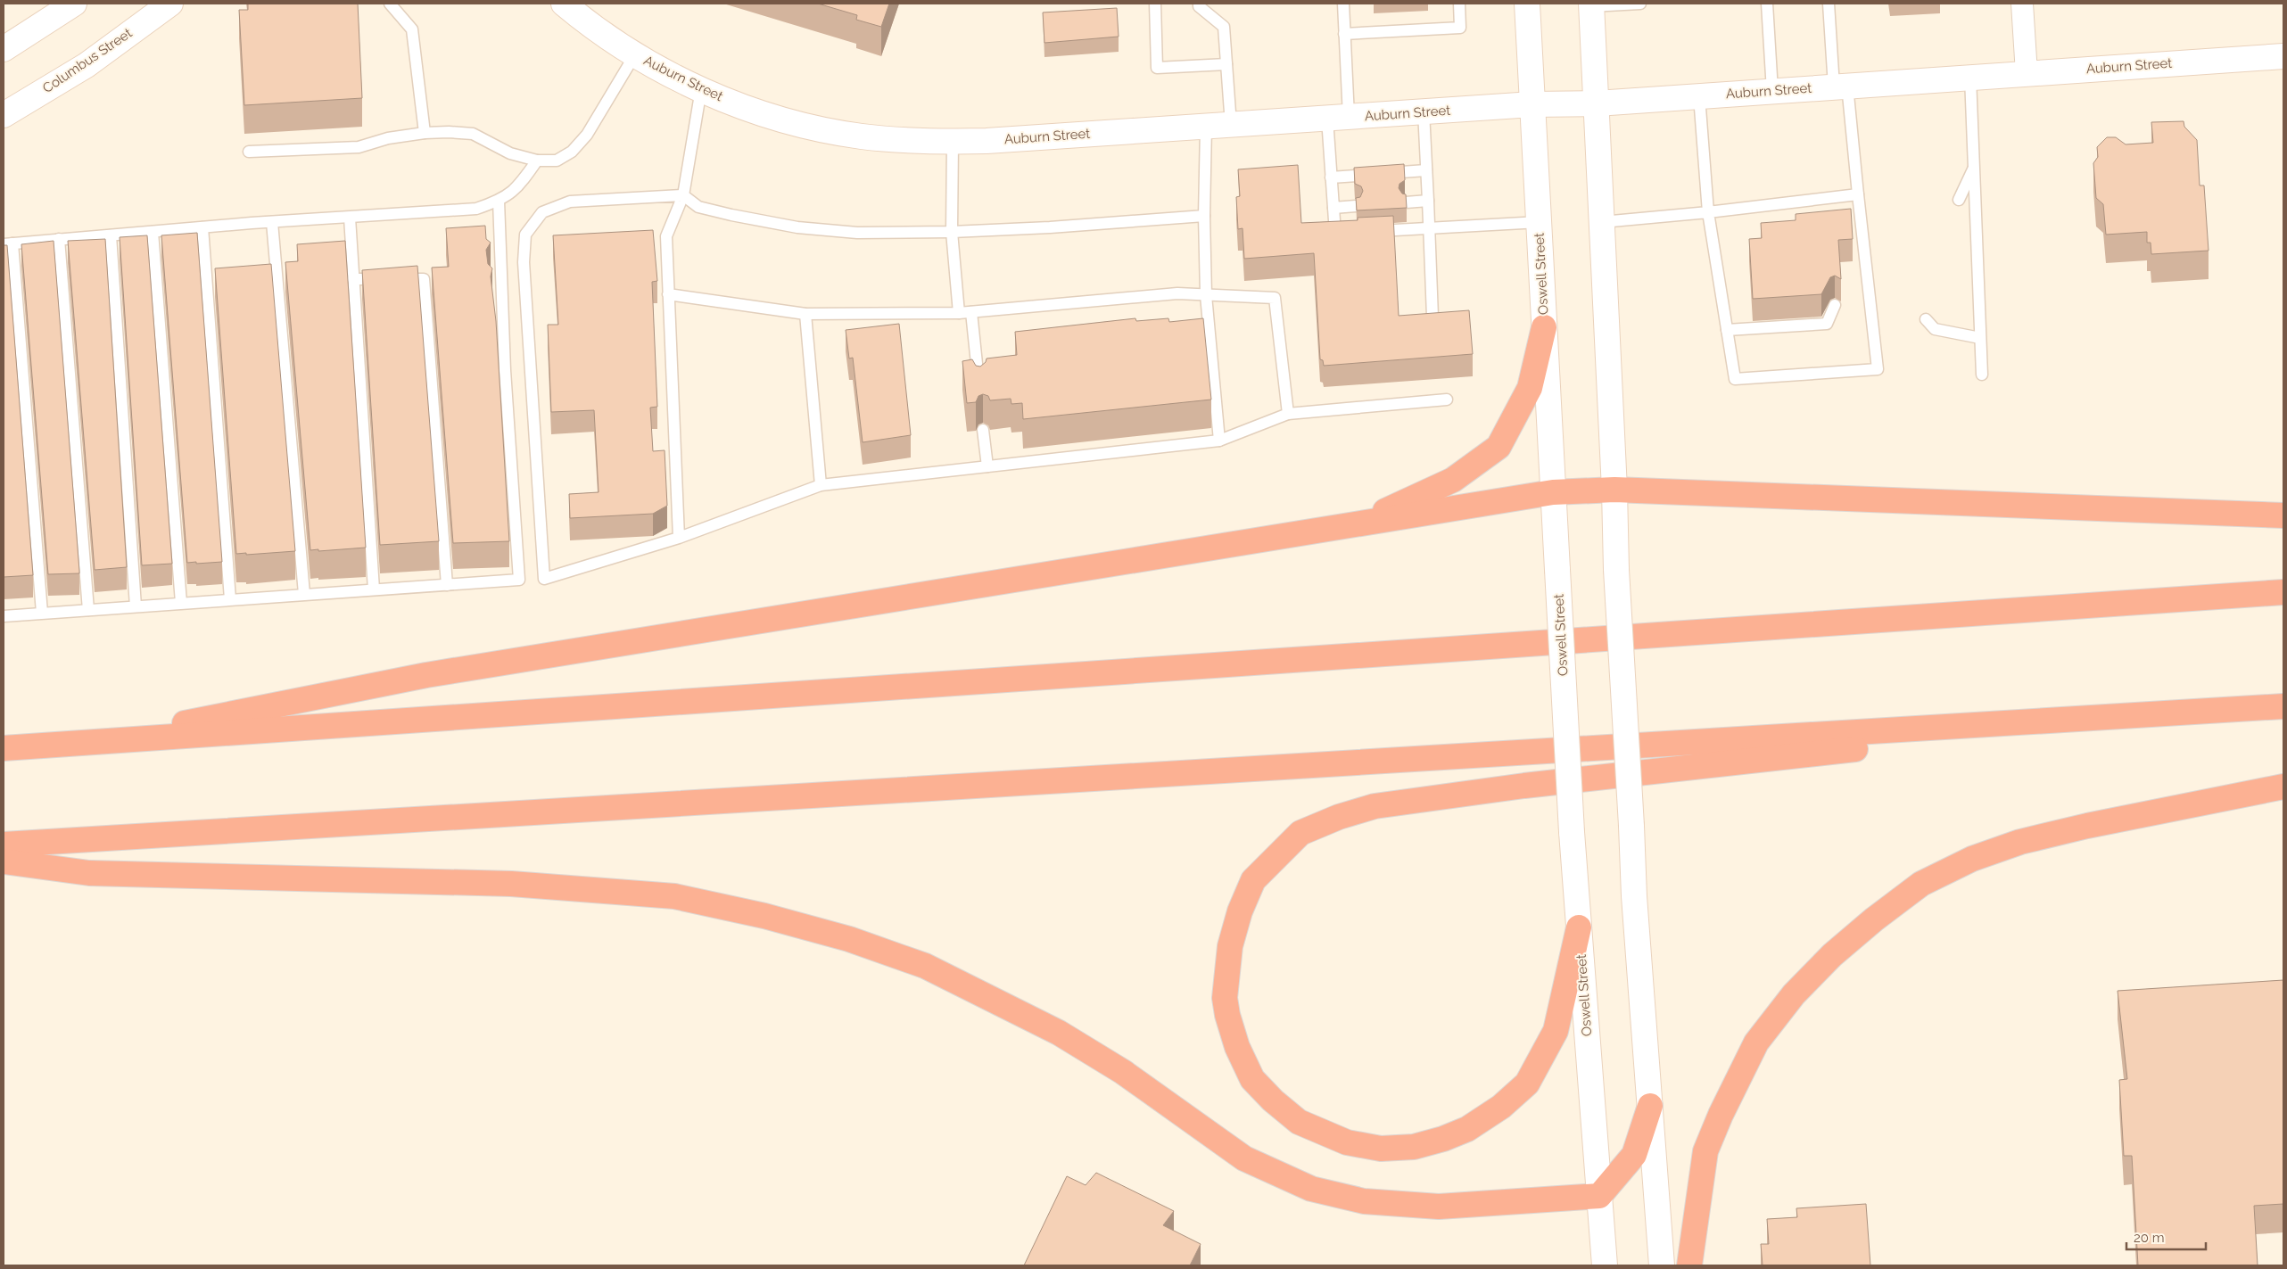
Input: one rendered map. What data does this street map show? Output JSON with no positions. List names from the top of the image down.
{
  "streets": {
    "main road": ["Columbus Street", "Auburn Street", "Oswell Street"]
  },
  "crossings": [
    ["Auburn Street", "Oswell Street"]
  ],
  "scale_bar": "20 m"
}
